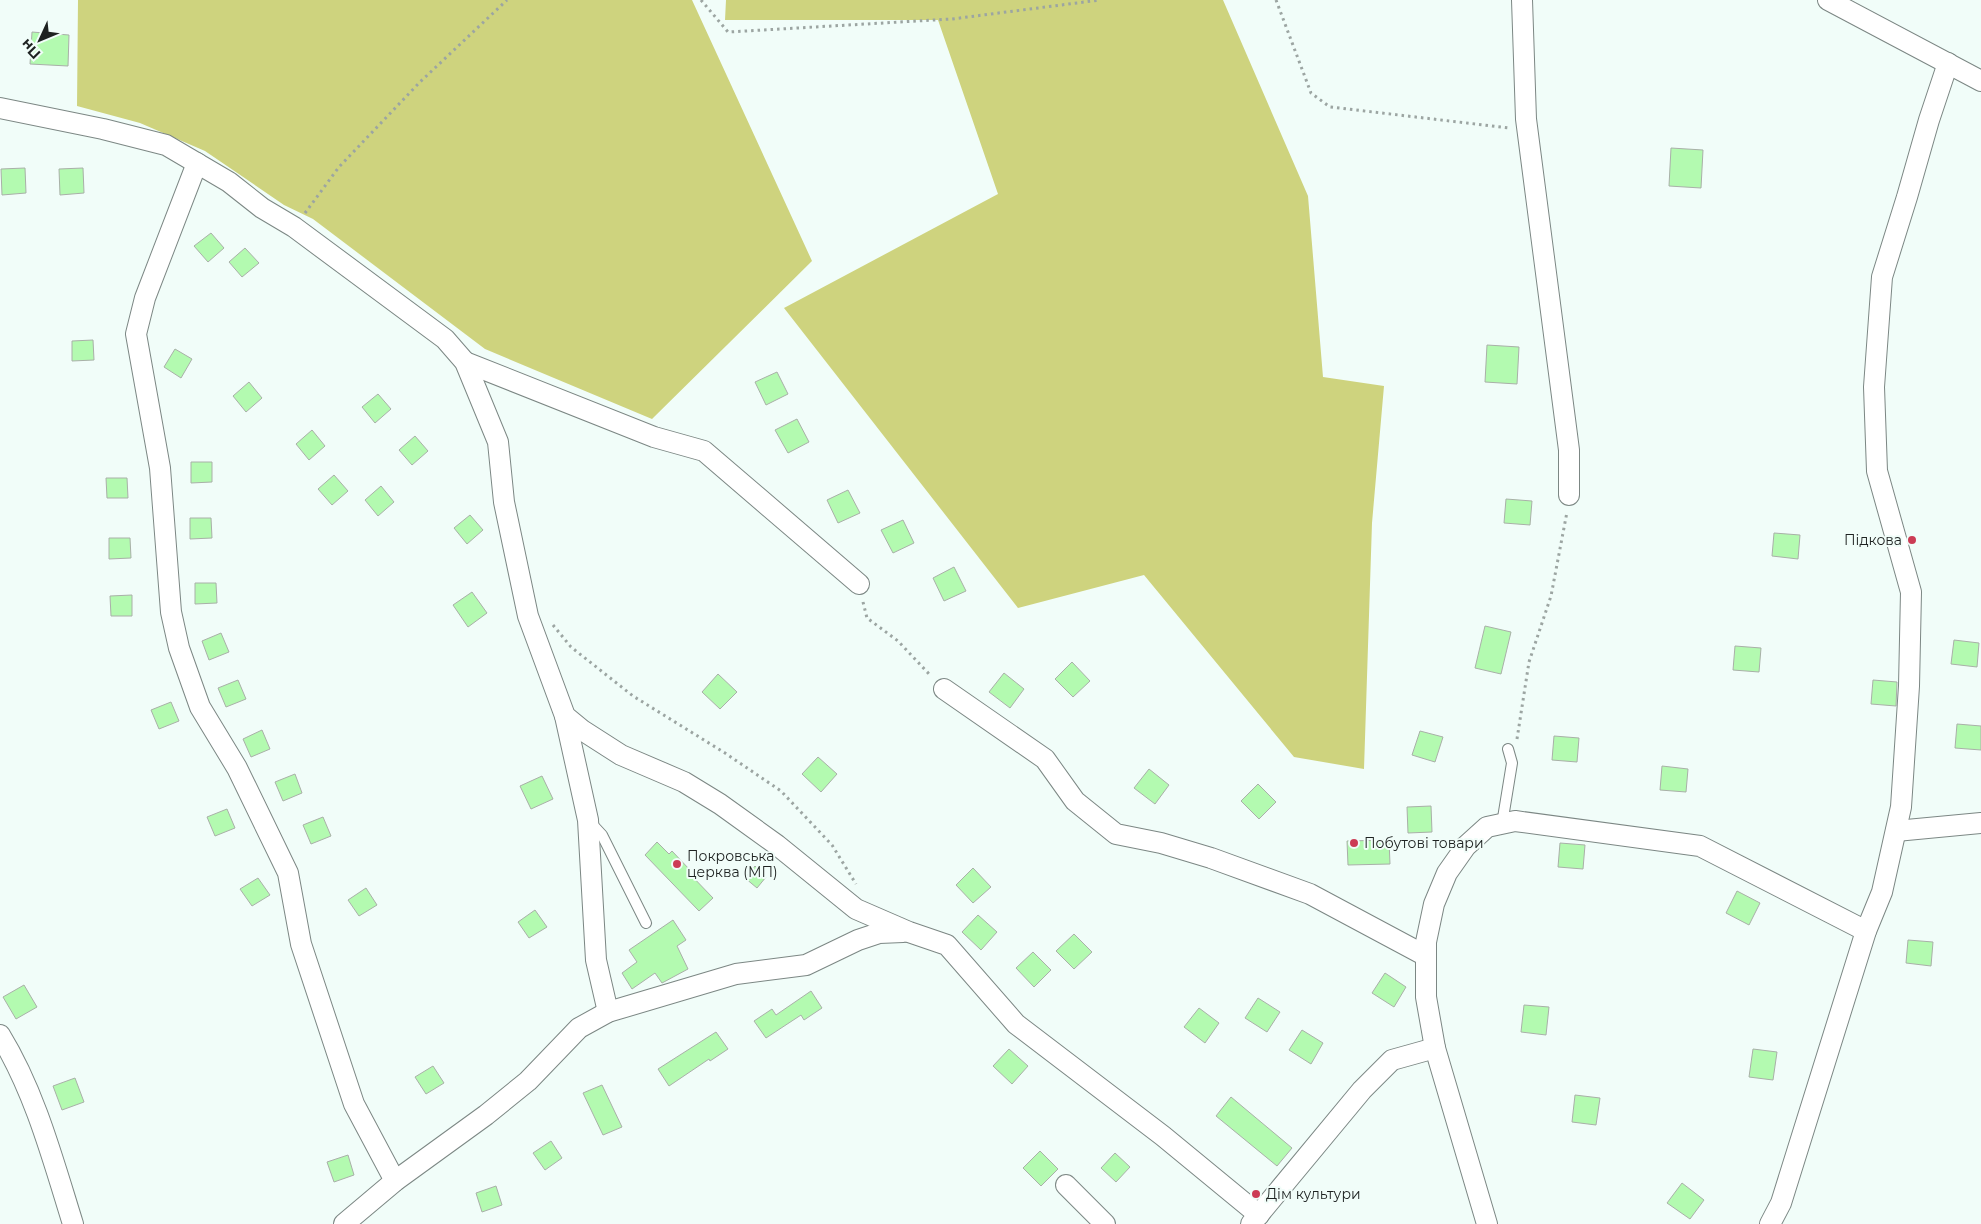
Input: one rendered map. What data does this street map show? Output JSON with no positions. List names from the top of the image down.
{
  "places": [
    "Підкова",
    "Побутові товари",
    "Покровська церква (МП)",
    "Дім культури"
  ],
  "north": "bottom left"
}
